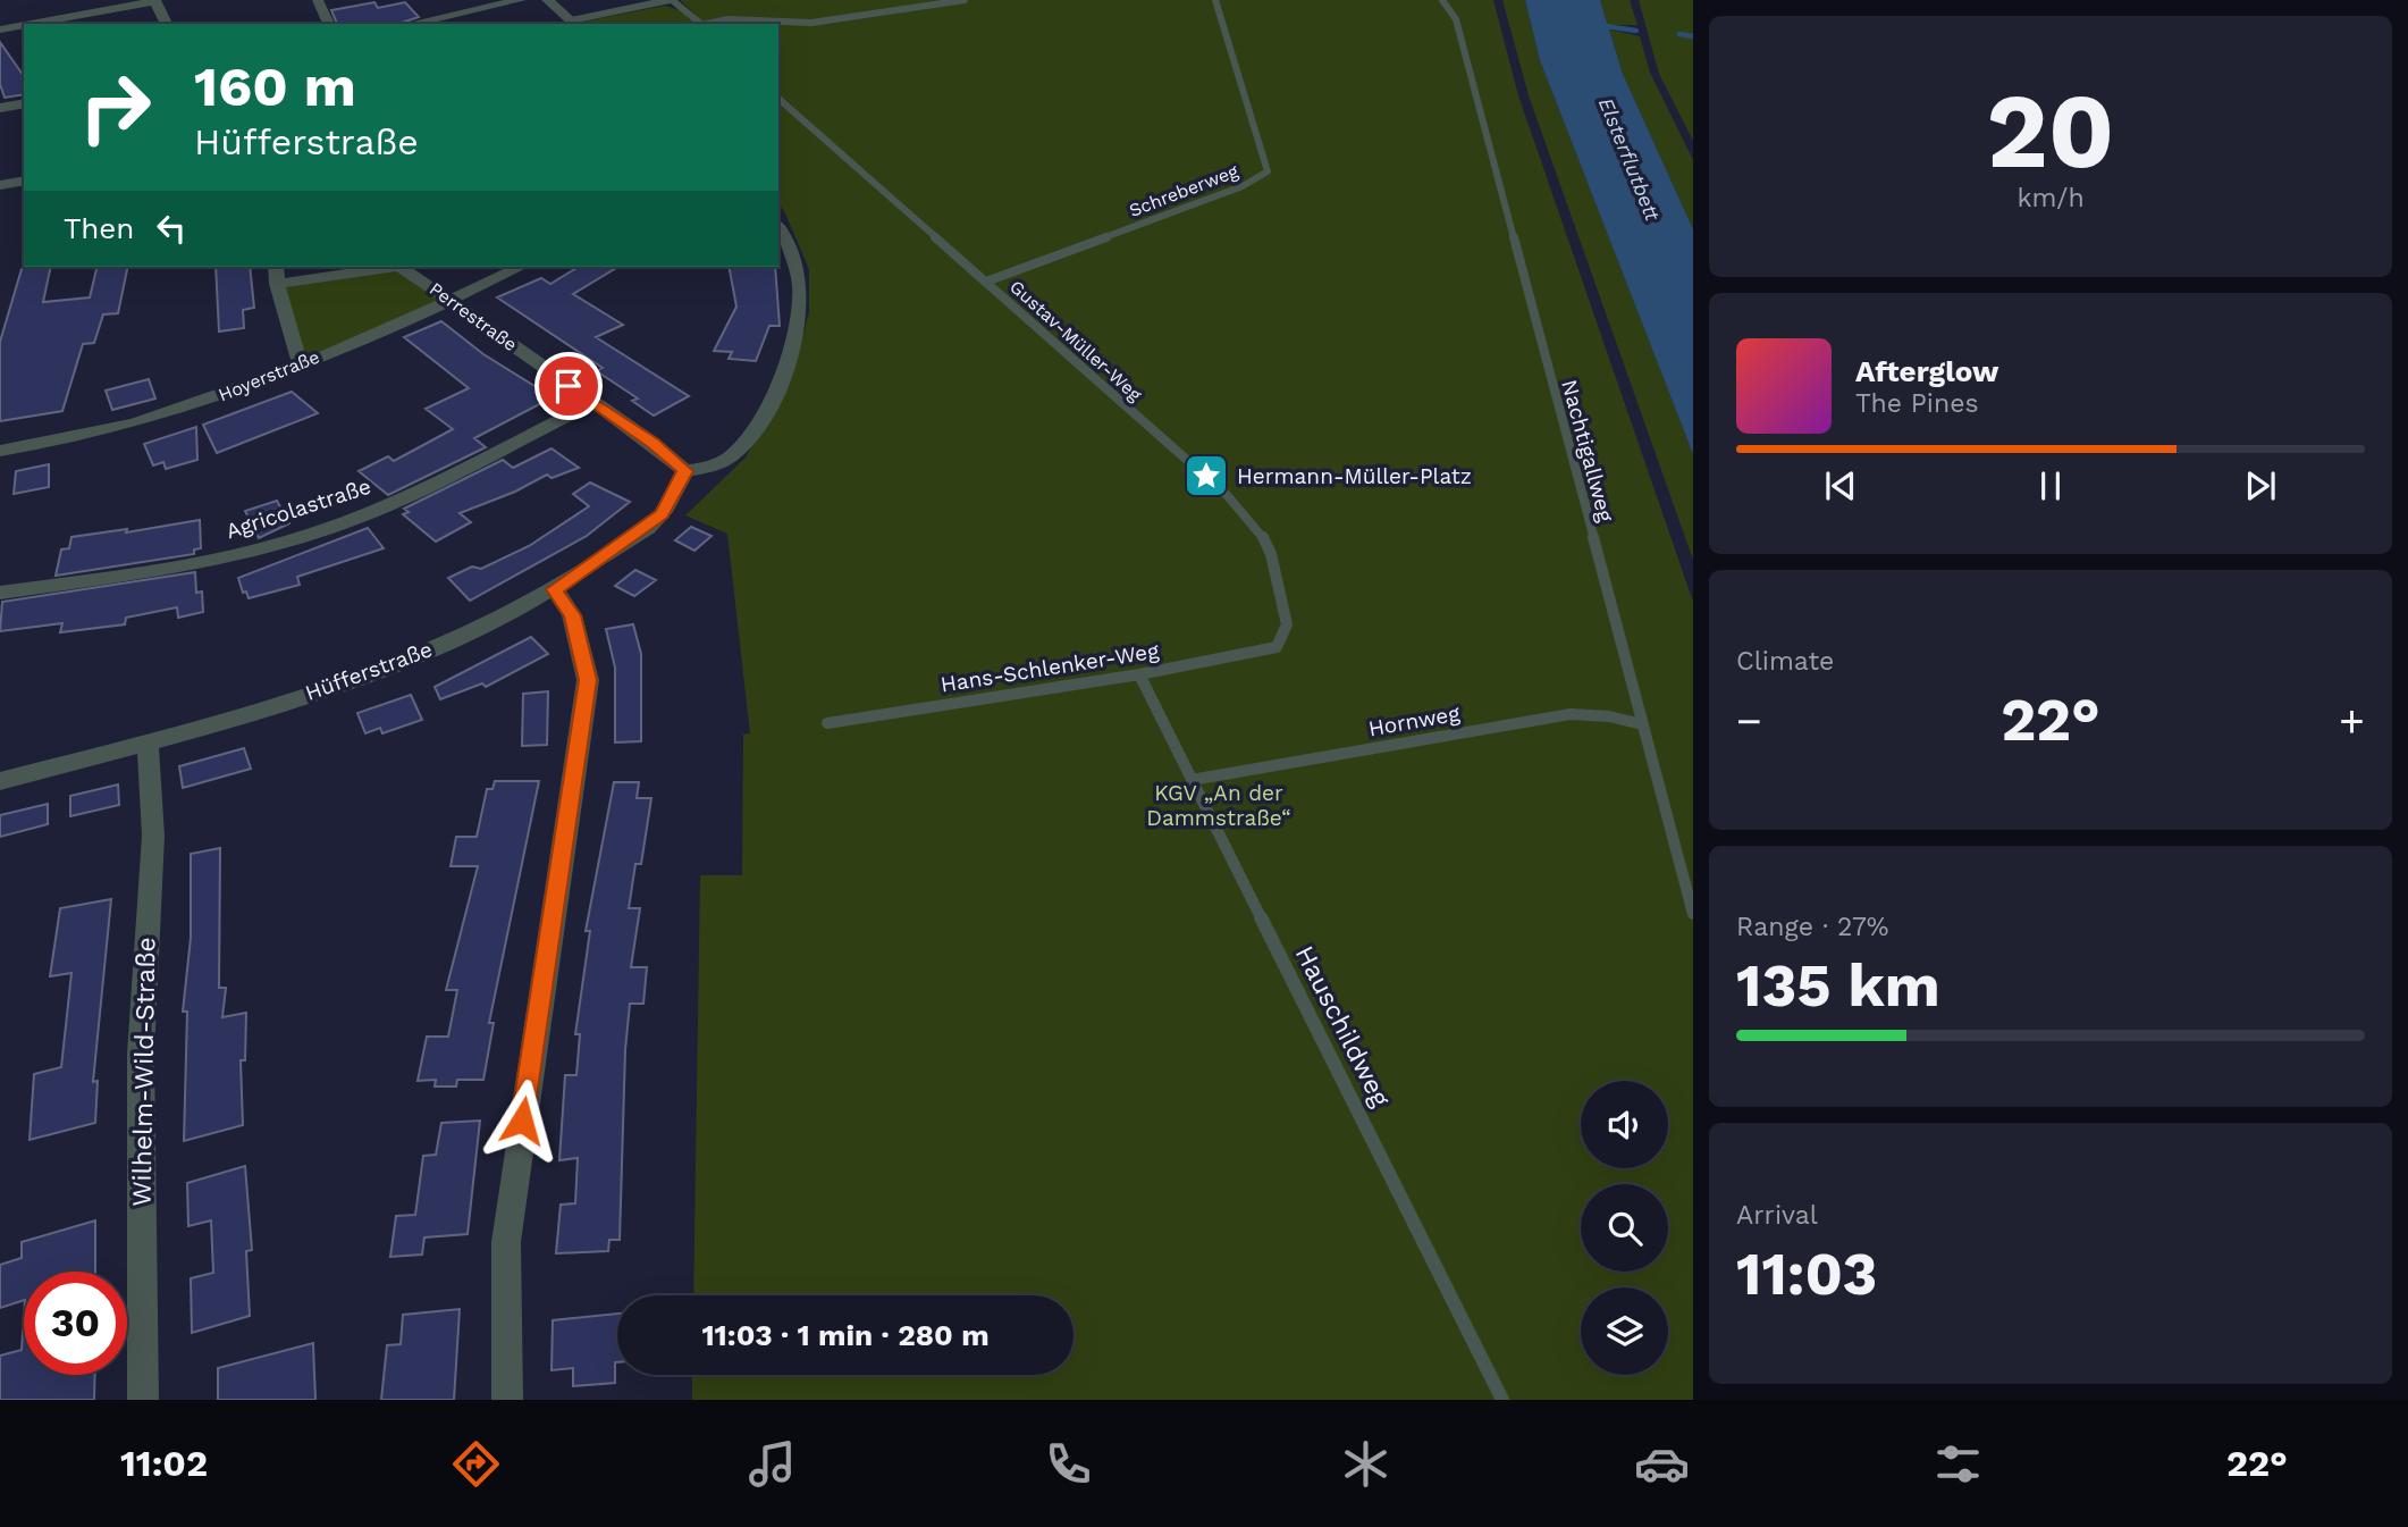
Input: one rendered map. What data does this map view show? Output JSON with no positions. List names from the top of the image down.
{
  "streets": {
    "street": [
      "Perrestraße",
      "Hoyerstraße",
      "Agricolastraße",
      "Hüfferstraße",
      "Wilhelm-Wild-Straße"
    ],
    "lane": [
      "Schreberweg",
      "Gustav-Müller-Weg",
      "Nachtigallweg",
      "Hans-Schlenker-Weg",
      "Hornweg",
      "Hauschildweg"
    ]
  },
  "crossings": [
    ["Schreberweg", "Gustav-Müller-Weg"],
    ["Perrestraße", "Hoyerstraße"],
    ["Perrestraße", "Agricolastraße"],
    ["Perrestraße", "Hüfferstraße"],
    ["Gustav-Müller-Weg", "Hans-Schlenker-Weg"],
    ["Nachtigallweg", "Hornweg"],
    ["Hans-Schlenker-Weg", "Hauschildweg"],
    ["Hüfferstraße", "Wilhelm-Wild-Straße"],
    ["Hornweg", "Hauschildweg"]
  ],
  "water": ["Elsterflutbett"],
  "parks": ["KGV „An der Dammstraße“"],
  "places": {
    "place": ["Hermann-Müller-Platz"]
  },
  "page": {
    "tile": [
      ["20", "km/h"],
      "Climate",
      ["Range · 27%", "135 km"],
      ["Arrival", "11:03"]
    ],
    "turn": ["160 m", "Hüfferstraße"],
    "then": "Then",
    "song": ["Afterglow", "The Pines"],
    "heat": ["−", "22°", "+"],
    "limit": "30",
    "trip": "11:03 · 1 min · 280 m",
    "tabs": ["11:02", "22°"]
  }
}
